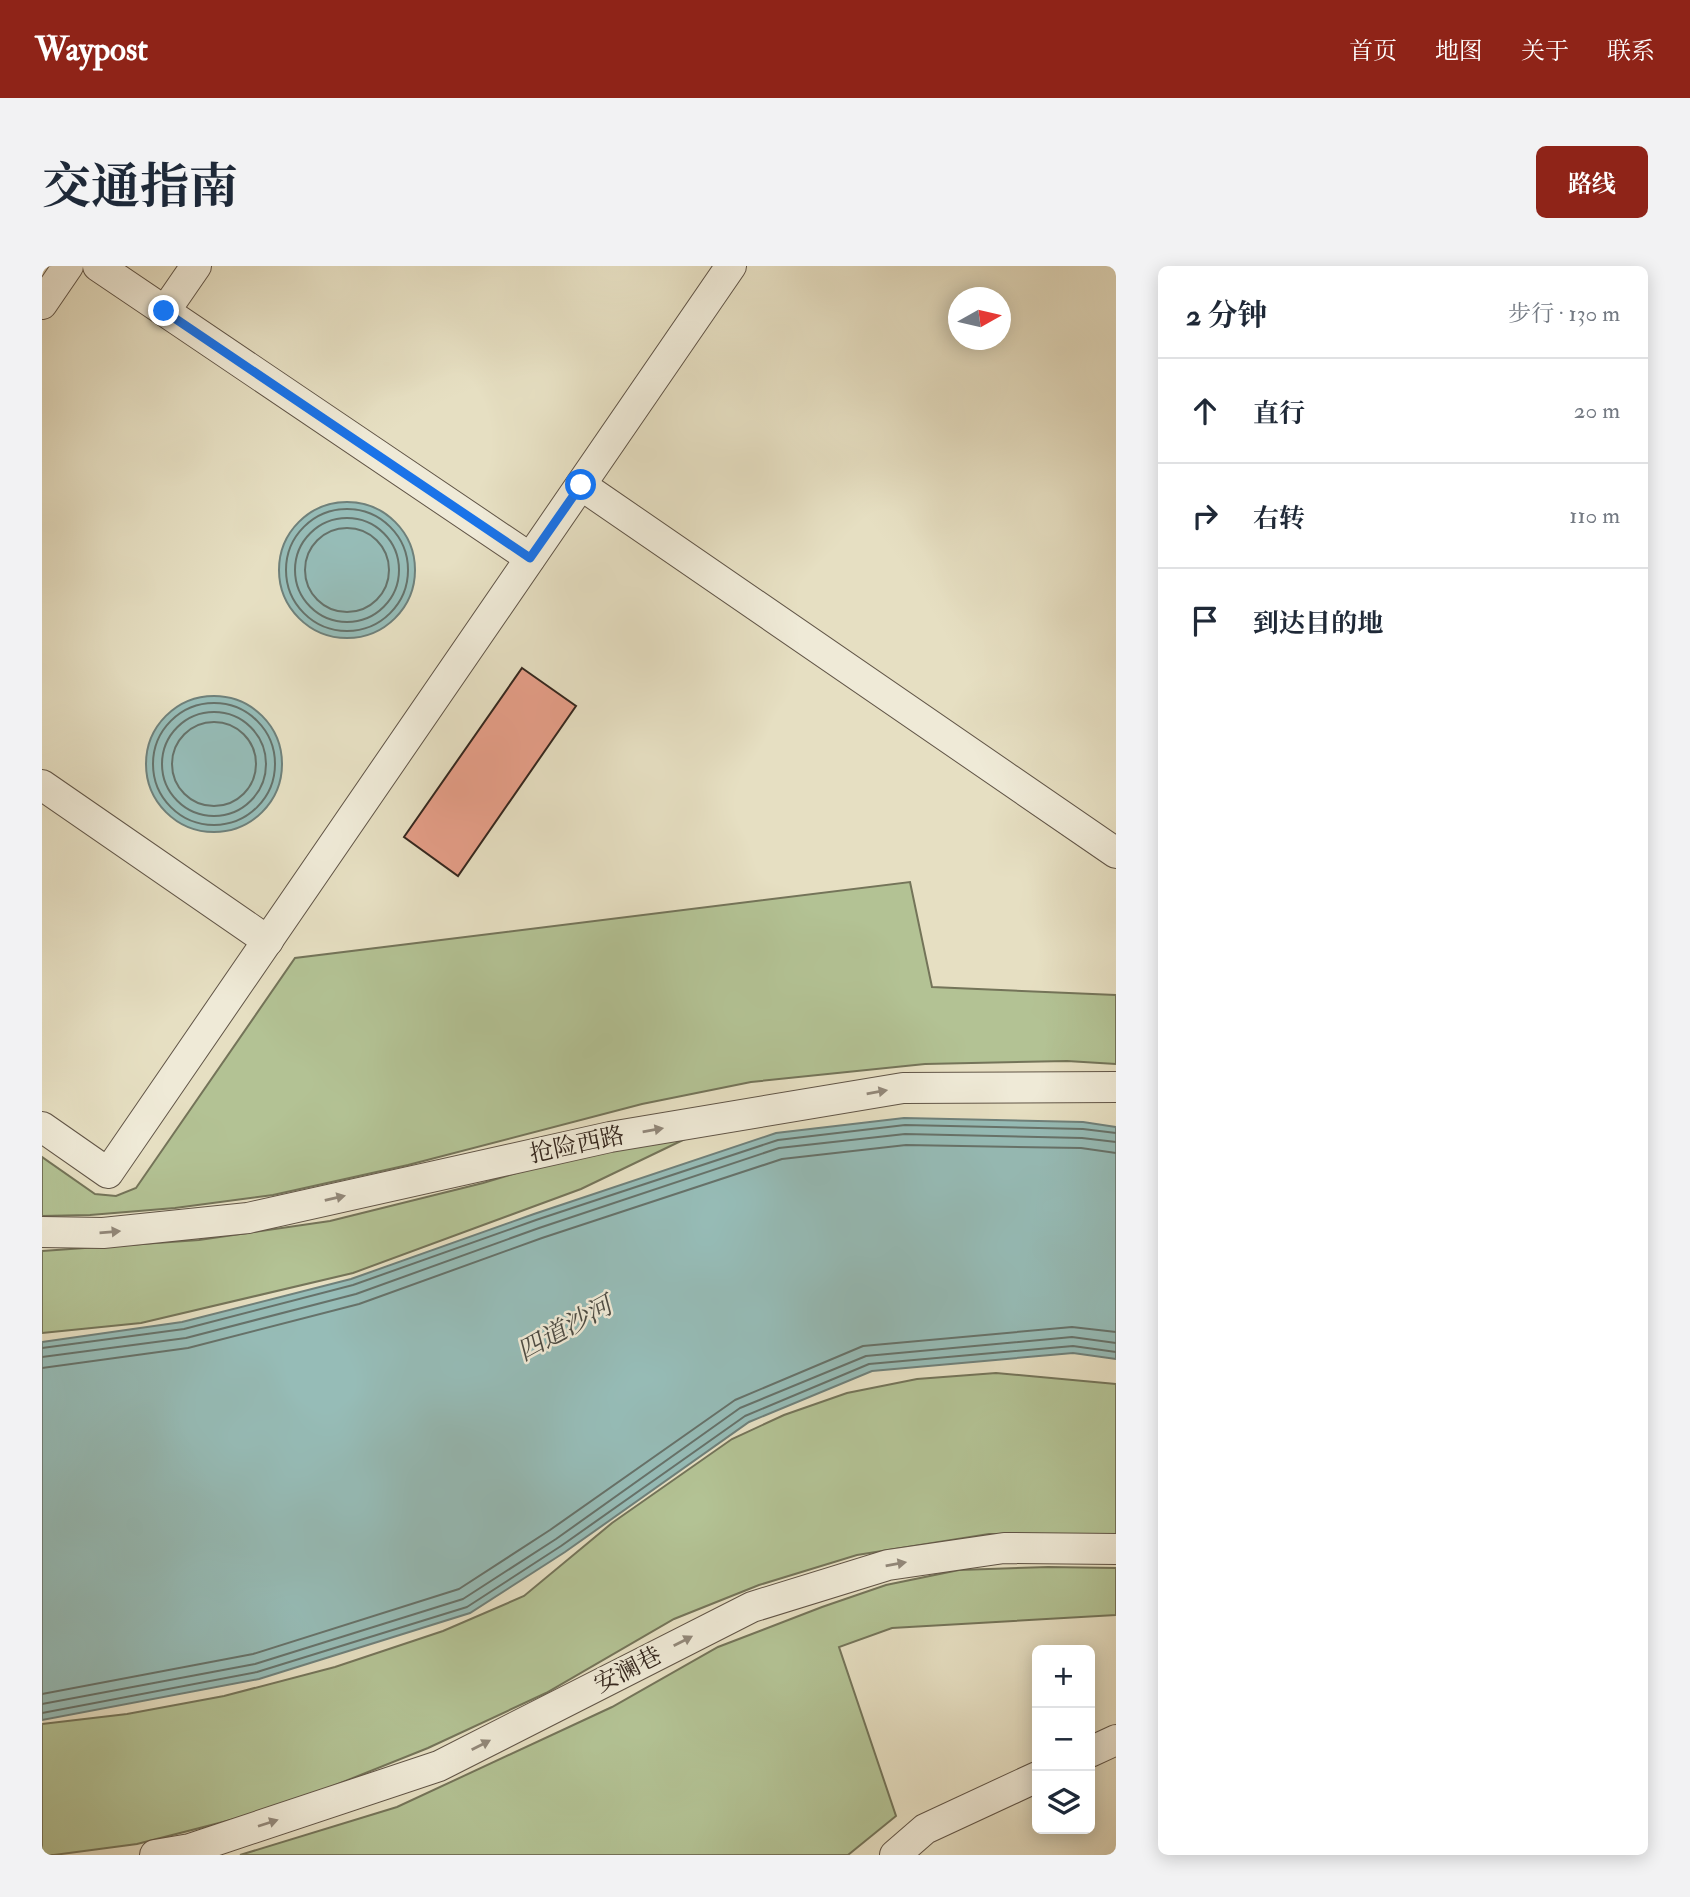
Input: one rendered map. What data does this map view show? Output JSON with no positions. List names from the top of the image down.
{
  "streets": {
    "street": ["抢险西路", "安澜巷"]
  },
  "one_way": ["抢险西路", "安澜巷"],
  "water": ["四道沙河"],
  "north": "right",
  "page": {
    "header": "Waypost",
    "nav": [
      "首页",
      "地图",
      "关于",
      "联系"
    ],
    "buttons": "路线",
    "title": "交通指南",
    "heading": ["2 分钟", "步行 · 130 m"],
    "list": [
      ["直行", "20 m"],
      ["右转", "110 m"],
      "到达目的地"
    ],
    "map_buttons": ["+", "−"]
  }
}
